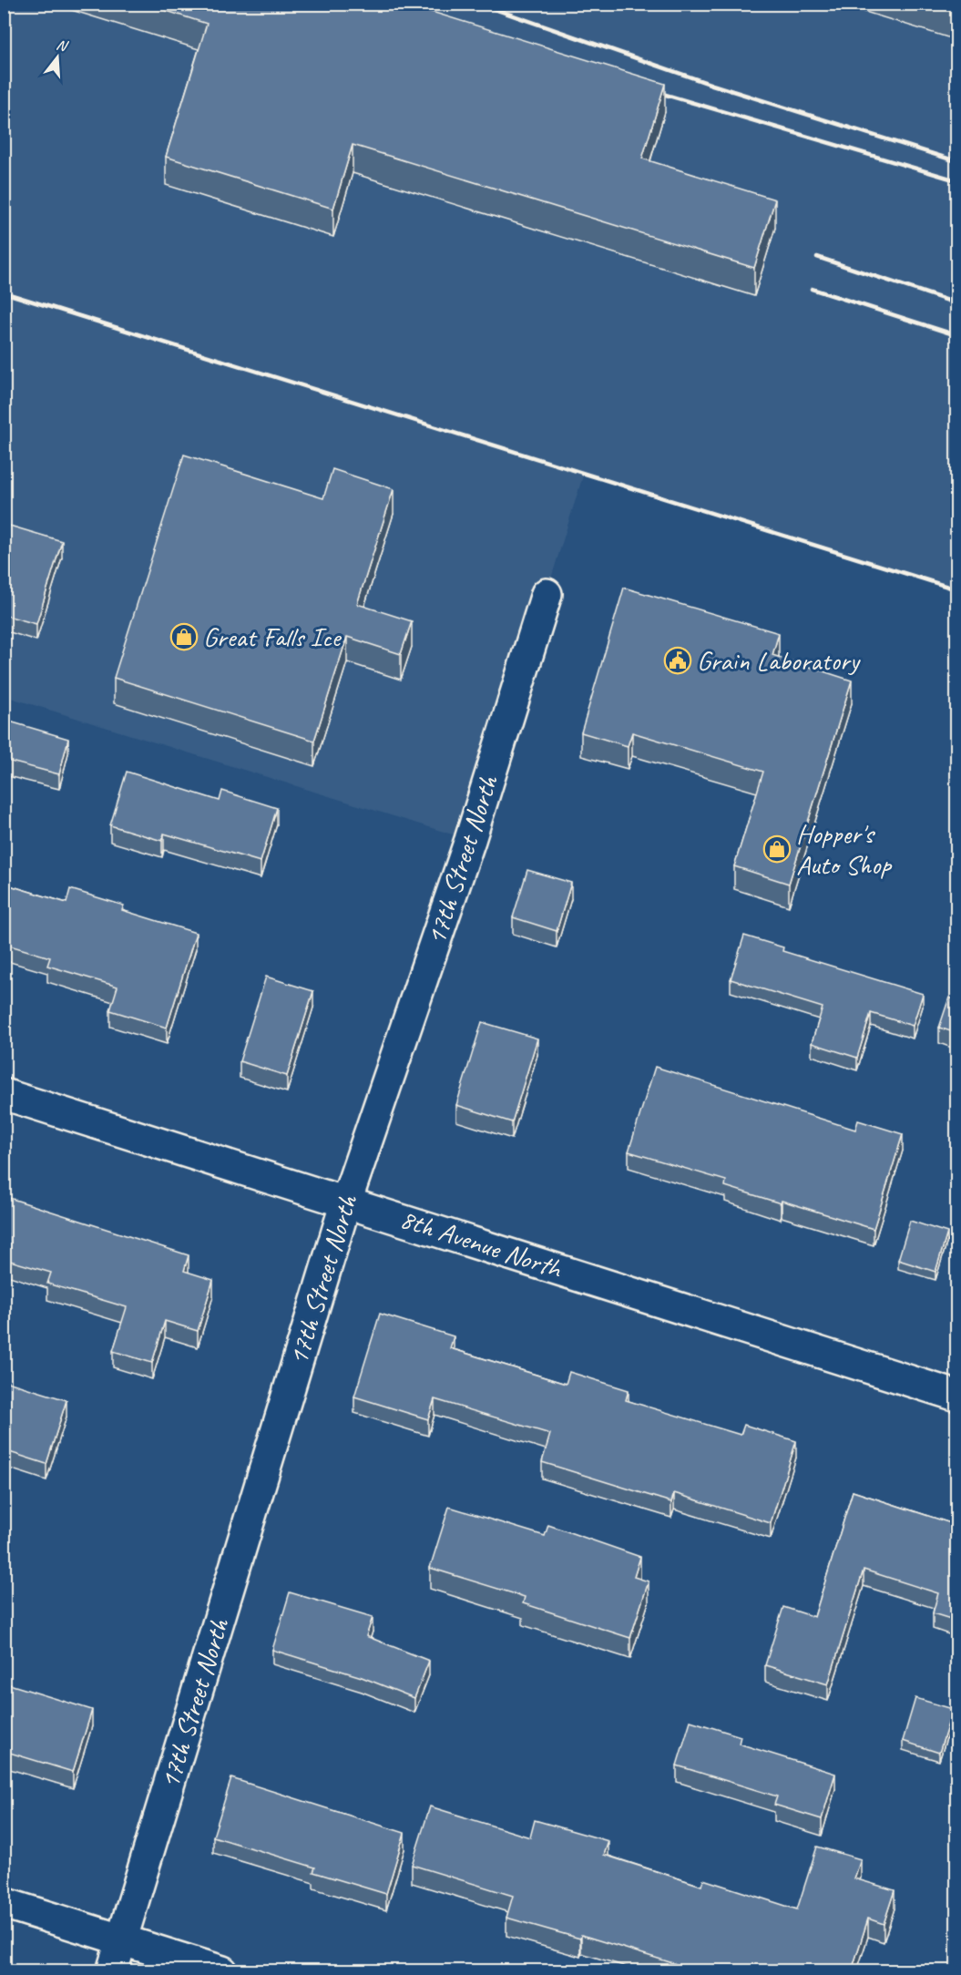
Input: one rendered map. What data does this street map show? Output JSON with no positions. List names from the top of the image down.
{
  "streets": {
    "street": ["17th Street North", "8th Avenue North"]
  },
  "crossings": [
    ["17th Street North", "8th Avenue North"]
  ],
  "places": {
    "shop": ["Great Falls Ice", "Hopper's Auto Shop"],
    "public building": ["Grain Laboratory"]
  },
  "north": "top"
}
